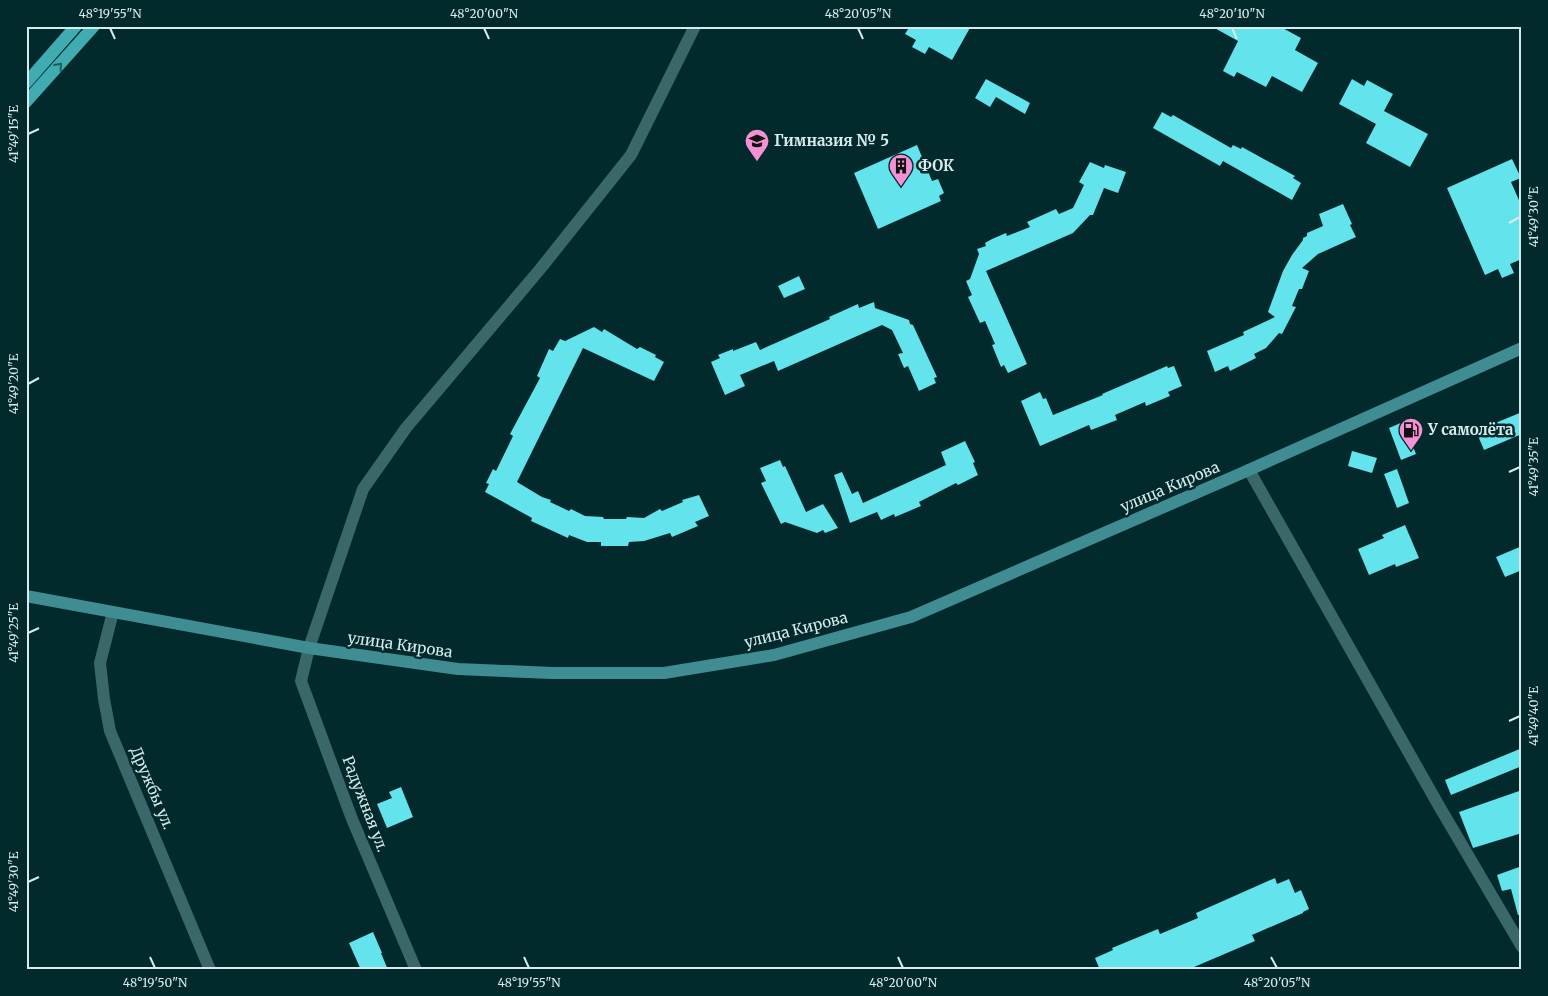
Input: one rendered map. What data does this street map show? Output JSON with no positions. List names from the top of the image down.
{
  "streets": {
    "main road": ["улица Кирова"],
    "street": ["Дружбы ул.", "Радужная ул."]
  },
  "crossings": [
    ["улица Кирова", "Дружбы ул."],
    ["улица Кирова", "Радужная ул."]
  ],
  "places": {
    "school or university": ["Гимназия № 5"],
    "building": ["ФОК"],
    "fuel station": ["У самолёта"]
  },
  "coordinates": [
    "48°19'55\"N",
    "48°20'00\"N",
    "48°20'05\"N",
    "48°20'10\"N",
    "41°49'15\"E",
    "41°49'30\"E",
    "41°49'20\"E",
    "41°49'35\"E",
    "41°49'25\"E",
    "41°49'40\"E",
    "48°19'50\"N"
  ]
}
